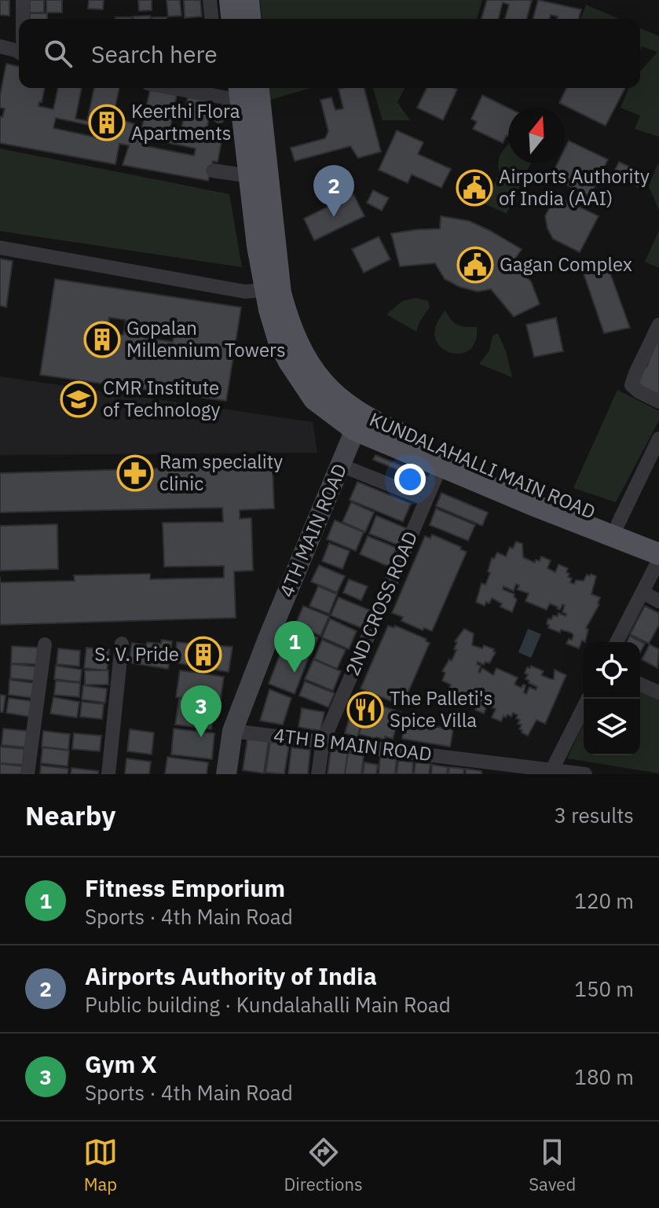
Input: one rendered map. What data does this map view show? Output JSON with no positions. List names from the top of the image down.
{
  "streets": {
    "main road": ["KUNDALAHALLI MAIN ROAD"],
    "street": ["4TH MAIN ROAD", "2ND CROSS ROAD", "4TH B MAIN ROAD"]
  },
  "crossings": [
    ["KUNDALAHALLI MAIN ROAD", "4TH MAIN ROAD"],
    ["KUNDALAHALLI MAIN ROAD", "2ND CROSS ROAD"],
    ["4TH MAIN ROAD", "4TH B MAIN ROAD"],
    ["2ND CROSS ROAD", "4TH B MAIN ROAD"]
  ],
  "places": {
    "building": ["Keerthi Flora Apartments", "Gopalan Millennium Towers", "S. V. Pride"],
    "public building": ["Airports Authority of India (AAI)", "Gagan Complex"],
    "school or university": ["CMR Institute of Technology"],
    "pharmacy": ["Ram speciality clinic"],
    "restaurant": ["The Palleti's Spice Villa"]
  },
  "north": "top",
  "page": {
    "search": "Search here",
    "pins": ["2", "1", "3"],
    "heading": ["Nearby", "3 results"],
    "list": [
      {
        "mark": "1",
        "name": "Fitness Emporium",
        "note": "Sports · 4th Main Road",
        "value": "120 m"
      },
      {
        "mark": "2",
        "name": "Airports Authority of India",
        "note": "Public building · Kundalahalli Main Road",
        "value": "150 m"
      },
      {
        "mark": "3",
        "name": "Gym X",
        "note": "Sports · 4th Main Road",
        "value": "180 m"
      }
    ],
    "nav": ["Map", "Directions", "Saved"]
  }
}
